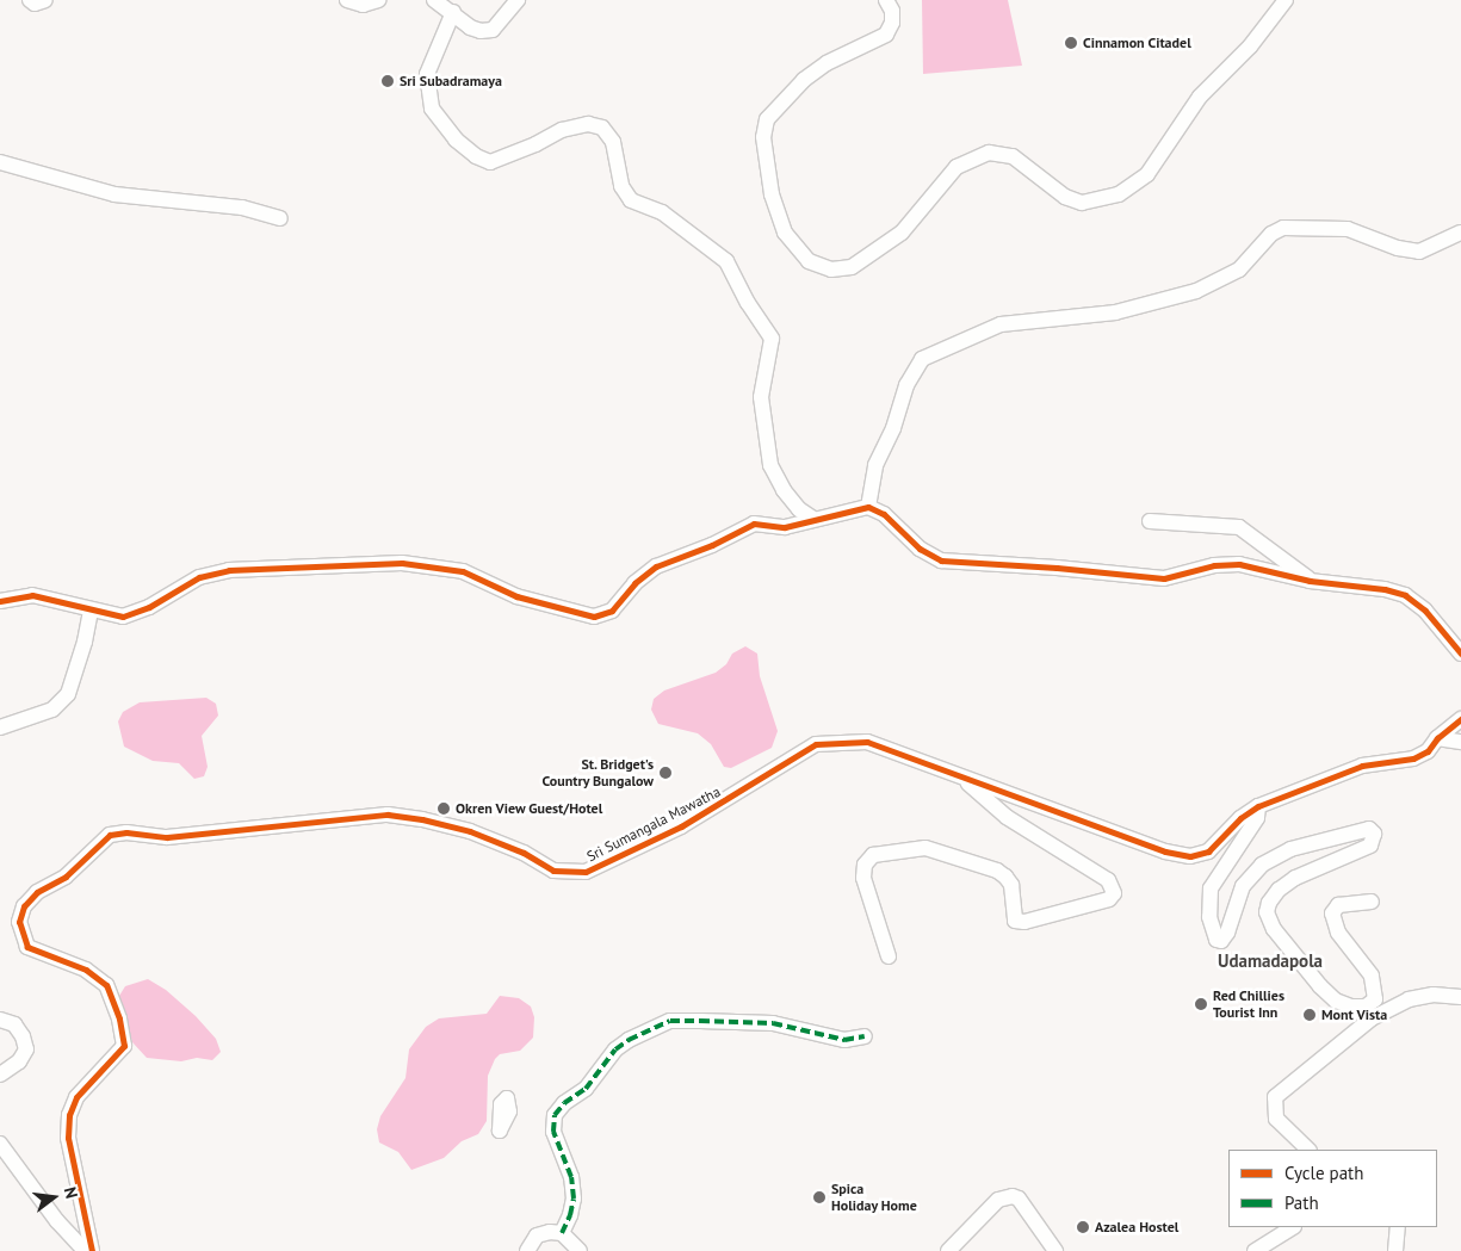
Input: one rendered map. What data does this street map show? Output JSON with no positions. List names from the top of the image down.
{
  "streets": {
    "street": ["Sri Sumangala Mawatha"]
  },
  "districts": ["Udamadapola"],
  "places": [
    "Cinnamon Citadel",
    "Sri Subadramaya",
    "St. Bridget's Country Bungalow",
    "Okren View Guest/Hotel",
    "Red Chillies Tourist Inn",
    "Mont Vista",
    "Spica Holiday Home",
    "Azalea Hostel"
  ],
  "legend": ["Cycle path", "Path"],
  "north": "right"
}
